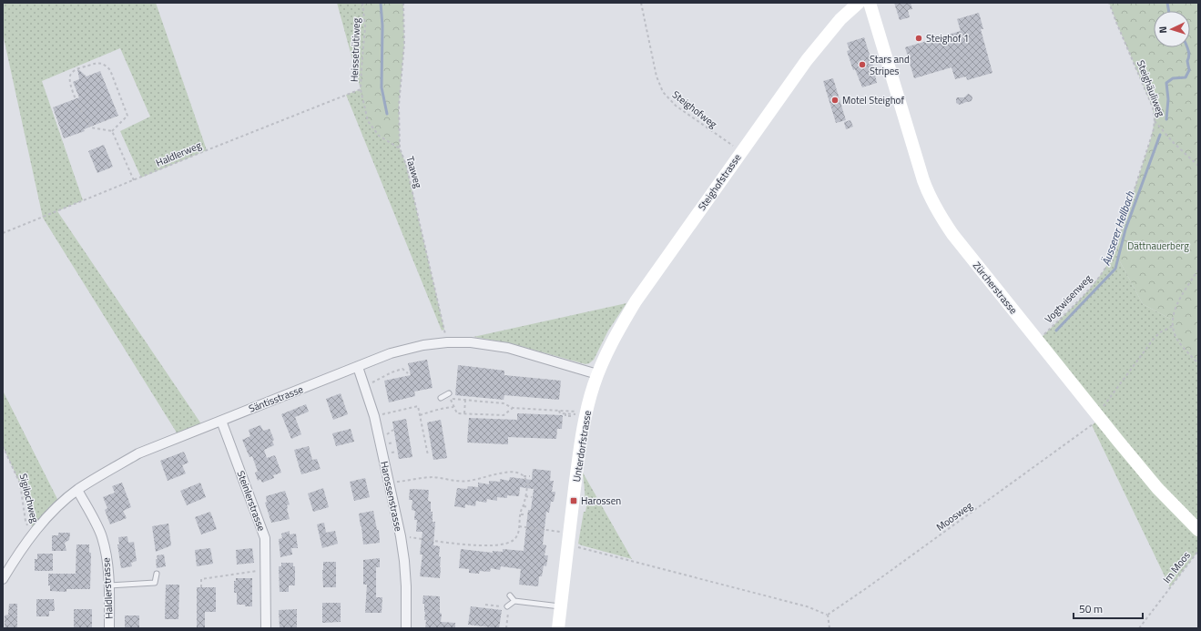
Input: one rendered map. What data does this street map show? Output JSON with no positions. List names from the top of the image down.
{
  "streets": {
    "street": [
      "Steighofstrasse",
      "Zürcherstrasse",
      "Säntisstrasse",
      "Unterdorfstrasse",
      "Harossenstrasse",
      "Steinlerstrasse",
      "Haldlerstrasse"
    ],
    "path": [
      "Heissetrütiweg",
      "Steighäuliweg",
      "Steighofweg",
      "Haldlerweg",
      "Taaweg",
      "Vogtwisenweg",
      "Sigilochweg",
      "Moosweg",
      "Im Moos"
    ]
  },
  "crossings": [
    ["Heissetrütiweg", "Haldlerweg"],
    ["Heissetrütiweg", "Taaweg"],
    ["Steighäuliweg", "Vogtwisenweg"],
    ["Steighofweg", "Steighofstrasse"],
    ["Taaweg", "Säntisstrasse"],
    ["Steighofstrasse", "Säntisstrasse"],
    ["Steighofstrasse", "Unterdorfstrasse"],
    ["Zürcherstrasse", "Vogtwisenweg"],
    ["Zürcherstrasse", "Moosweg"],
    ["Säntisstrasse", "Unterdorfstrasse"],
    ["Säntisstrasse", "Harossenstrasse"],
    ["Säntisstrasse", "Sigilochweg"],
    ["Säntisstrasse", "Steinlerstrasse"],
    ["Säntisstrasse", "Haldlerstrasse"]
  ],
  "water": ["Äusserer Hellbach"],
  "parks": ["Dättnauerberg"],
  "places": {
    "other": ["Steighof 1", "Stars and Stripes", "Motel Steighof"],
    "transit": ["Harossen"]
  },
  "scale_bar": "50 m",
  "north": "left"
}
